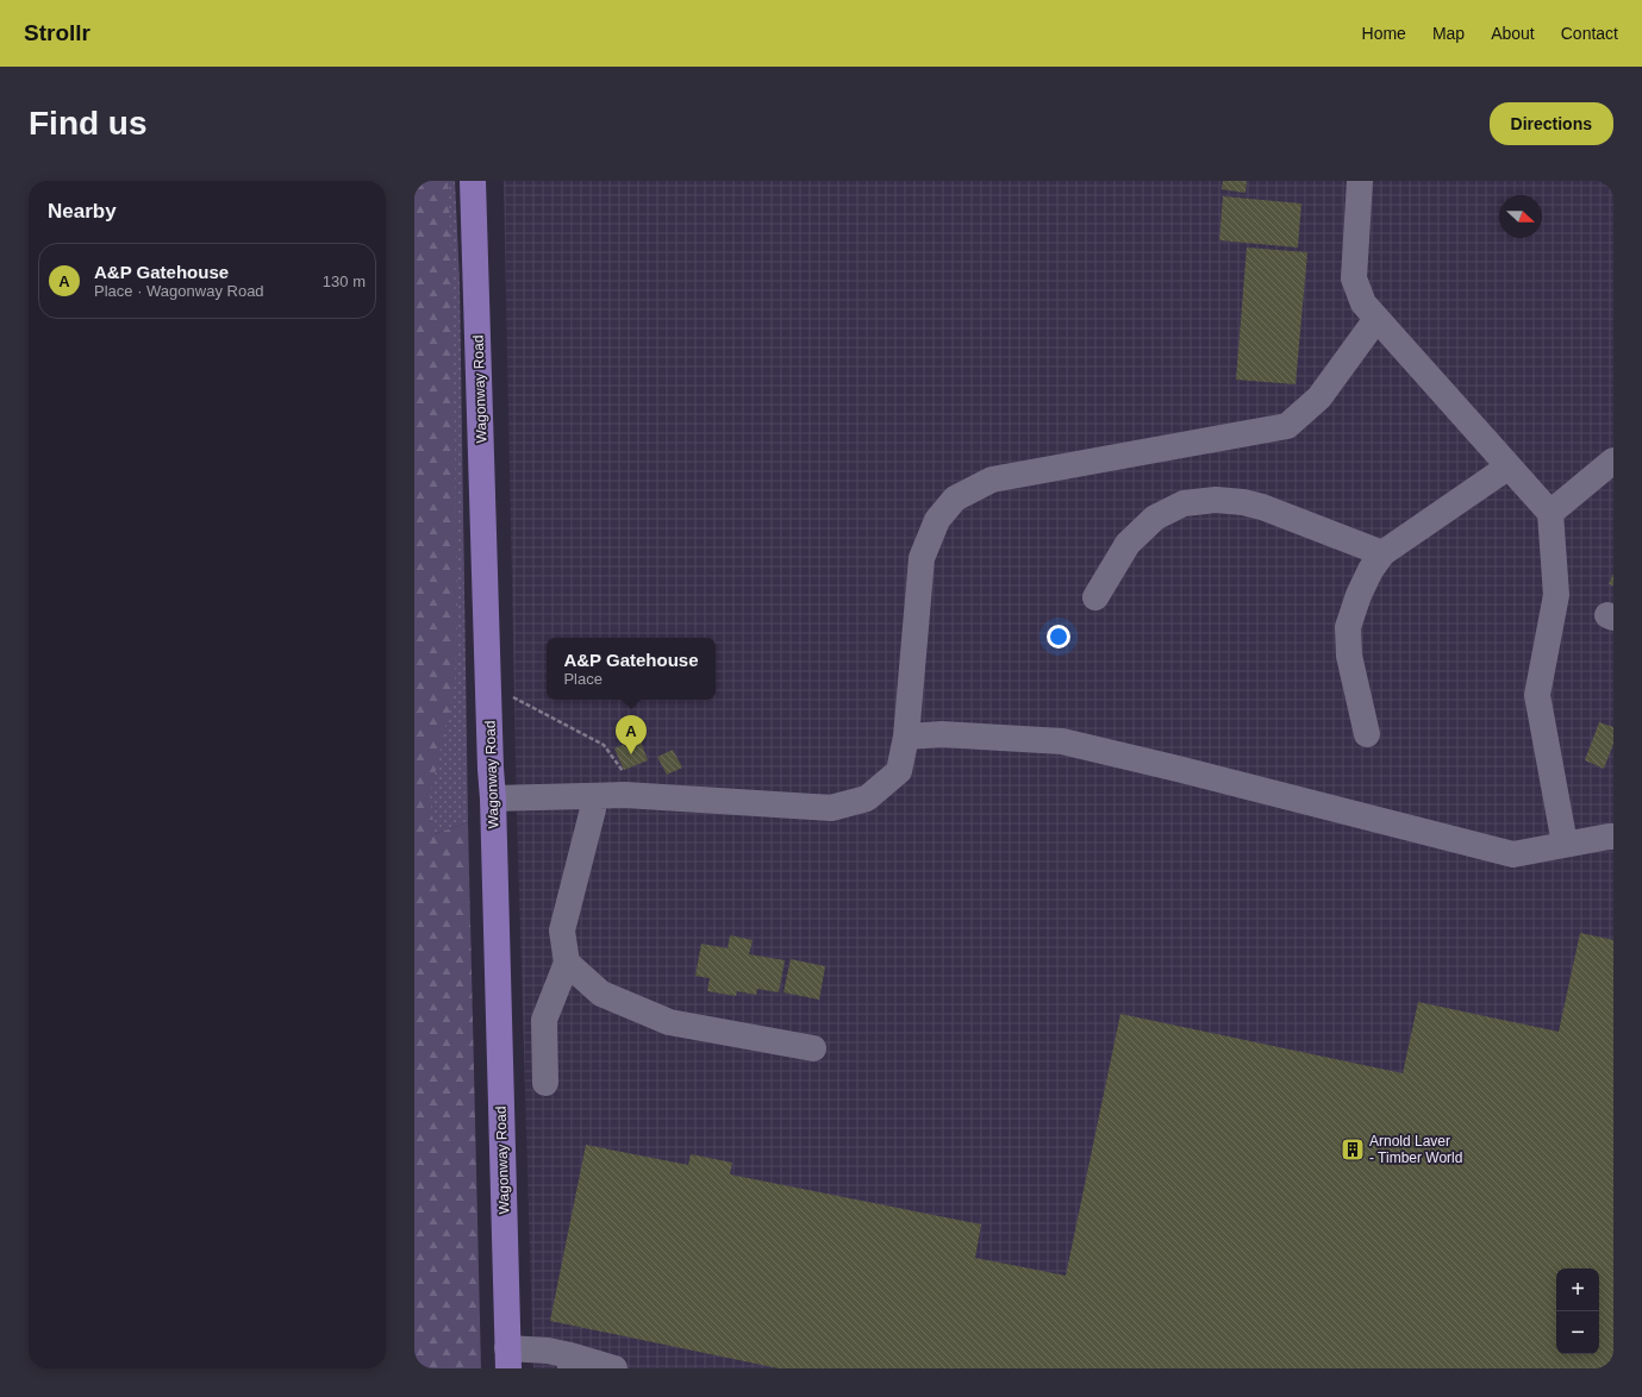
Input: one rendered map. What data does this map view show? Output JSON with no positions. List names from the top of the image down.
{
  "streets": {
    "main road": ["Wagonway Road"]
  },
  "places": {
    "building": ["Arnold Laver - Timber World"]
  },
  "north": "right",
  "page": {
    "header": "Strollr",
    "nav": [
      "Home",
      "Map",
      "About",
      "Contact"
    ],
    "buttons": "Directions",
    "title": "Find us",
    "heading": "Nearby",
    "list": [
      {
        "mark": "A",
        "name": "A&P Gatehouse",
        "note": "Place · Wagonway Road",
        "value": "130 m"
      }
    ],
    "popup": ["A&P Gatehouse", "Place"],
    "pins": "A",
    "map_buttons": ["+", "−"]
  }
}
